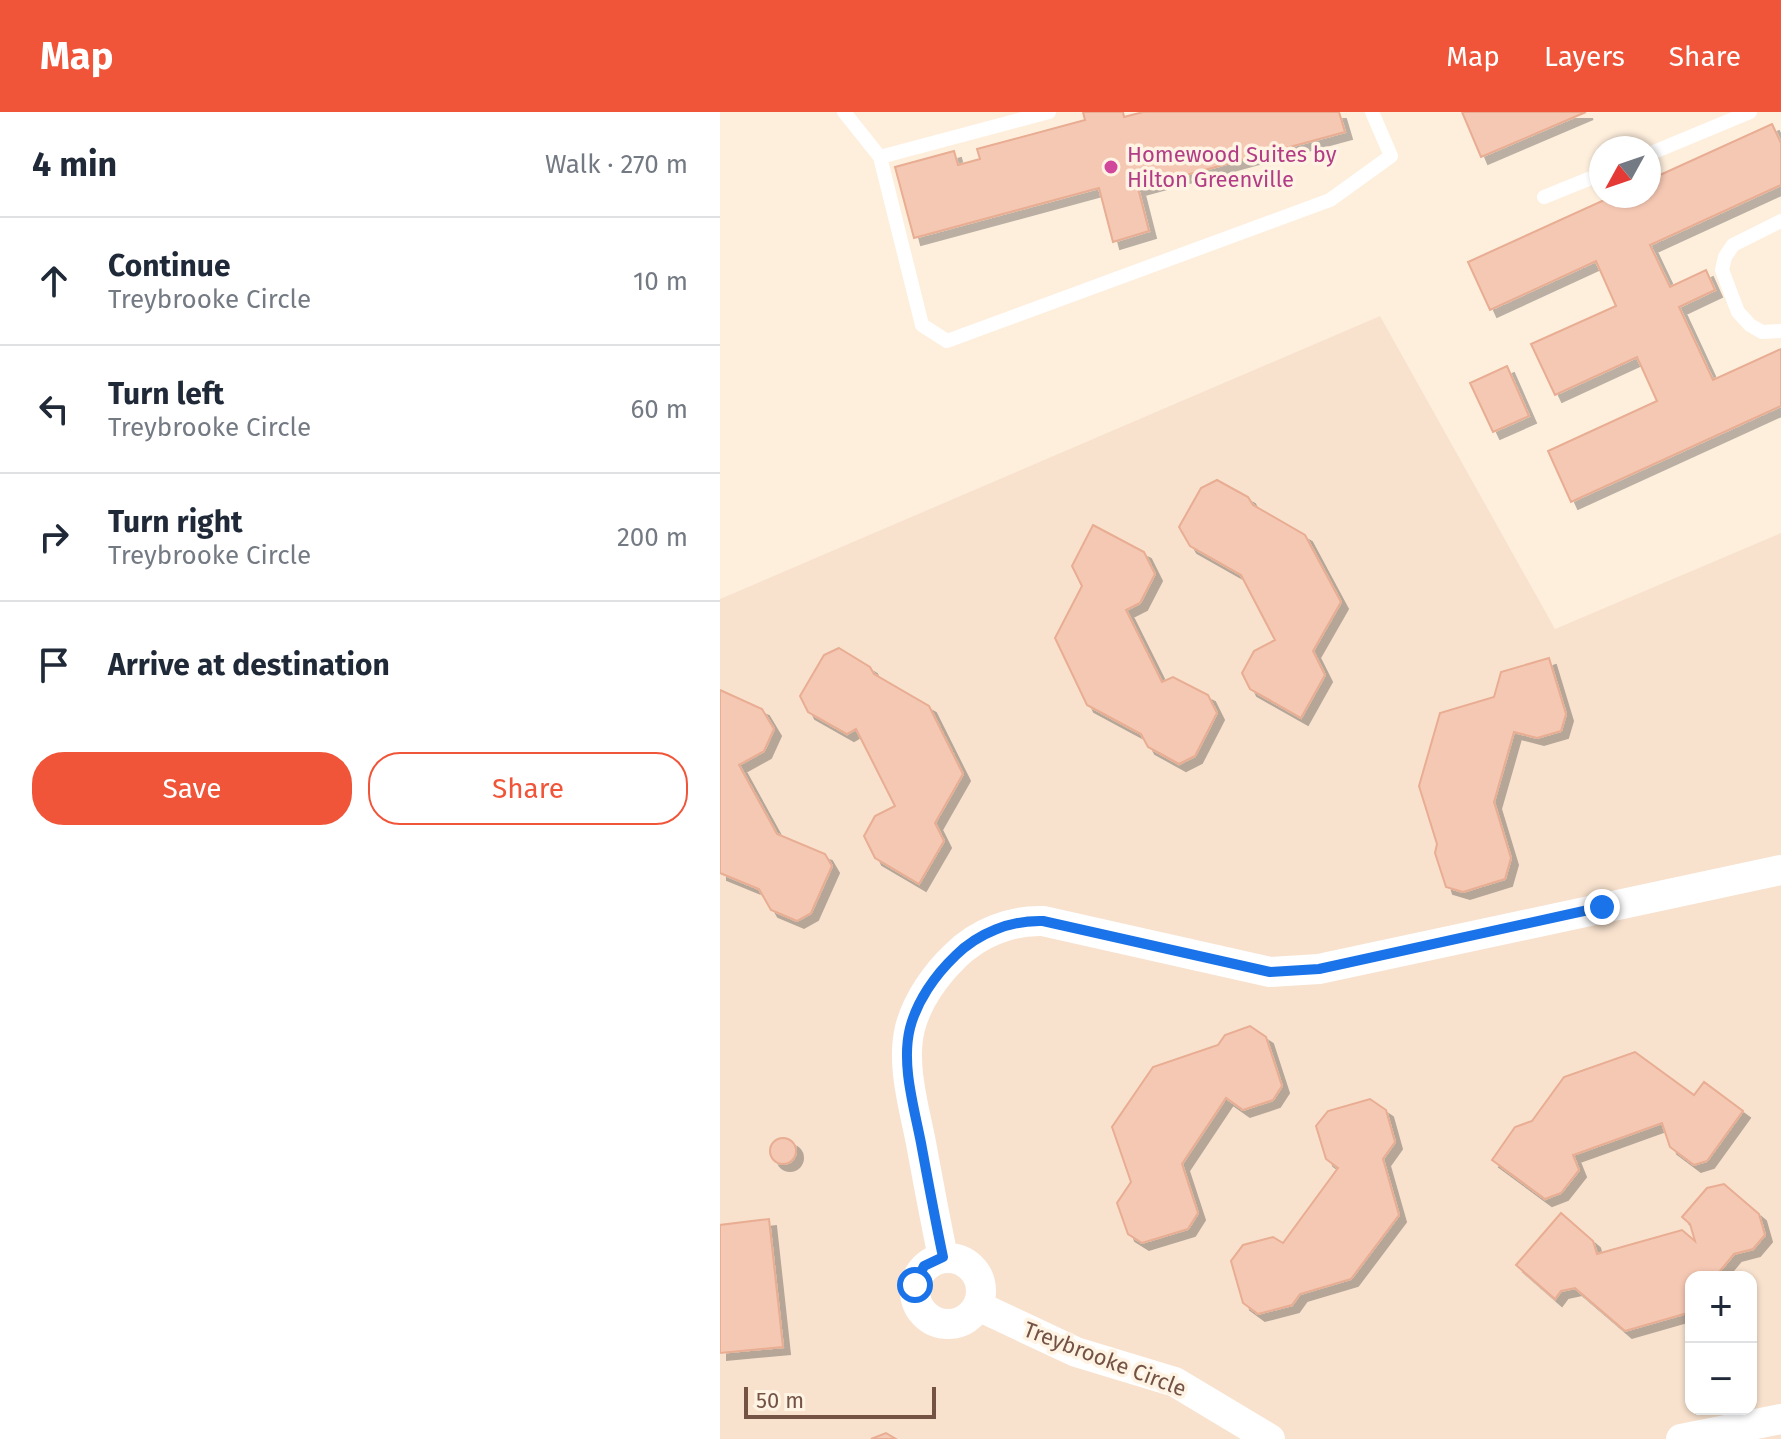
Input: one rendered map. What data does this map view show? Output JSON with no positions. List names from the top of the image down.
{
  "streets": {
    "street": ["Treybrooke Circle"]
  },
  "places": ["Homewood Suites by Hilton Greenville"],
  "scale_bar": "50 m",
  "north": "bottom left",
  "page": {
    "header": "Map",
    "nav": ["Map", "Layers", "Share"],
    "heading": ["4 min", "Walk · 270 m"],
    "list": [
      ["Continue", "Treybrooke Circle", "10 m"],
      ["Turn left", "Treybrooke Circle", "60 m"],
      ["Turn right", "Treybrooke Circle", "200 m"],
      "Arrive at destination"
    ],
    "buttons": ["Save", "Share"],
    "map_buttons": ["+", "−"],
    "scale": "50 m"
  }
}
